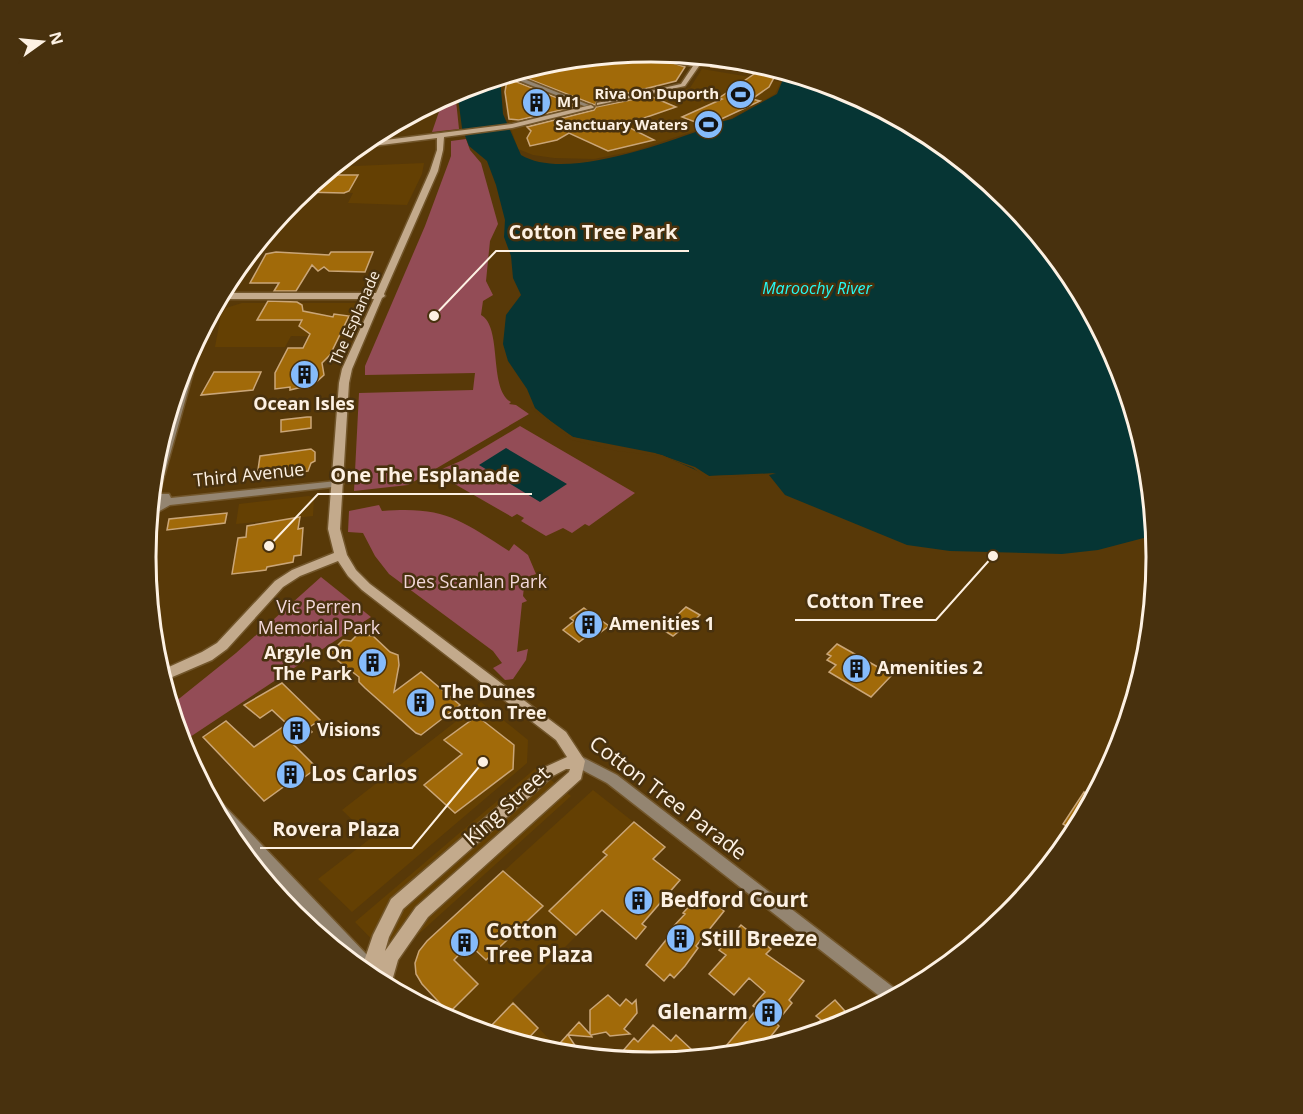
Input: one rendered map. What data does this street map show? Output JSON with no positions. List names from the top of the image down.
{
  "streets": {
    "street": [
      "The Esplanade",
      "Third Avenue",
      "Cotton Tree Parade",
      "King Street"
    ]
  },
  "crossings": [
    ["The Esplanade", "Third Avenue"],
    ["The Esplanade", "Cotton Tree Parade"],
    ["Cotton Tree Parade", "King Street"]
  ],
  "water": ["Maroochy River"],
  "parks": ["Des Scanlan Park", "Vic Perren Memorial Park"],
  "places": {
    "sports": ["Riva On Duporth", "Sanctuary Waters"],
    "building": [
      "M1",
      "Ocean Isles",
      "Amenities 1",
      "Argyle On The Park",
      "Amenities 2",
      "The Dunes Cotton Tree",
      "Visions",
      "Los Carlos",
      "Bedford Court",
      "Still Breeze",
      "Cotton Tree Plaza",
      "Glenarm"
    ],
    "other": [
      "Cotton Tree Park",
      "One The Esplanade",
      "Cotton Tree",
      "Rovera Plaza"
    ]
  },
  "north": "right"
}
